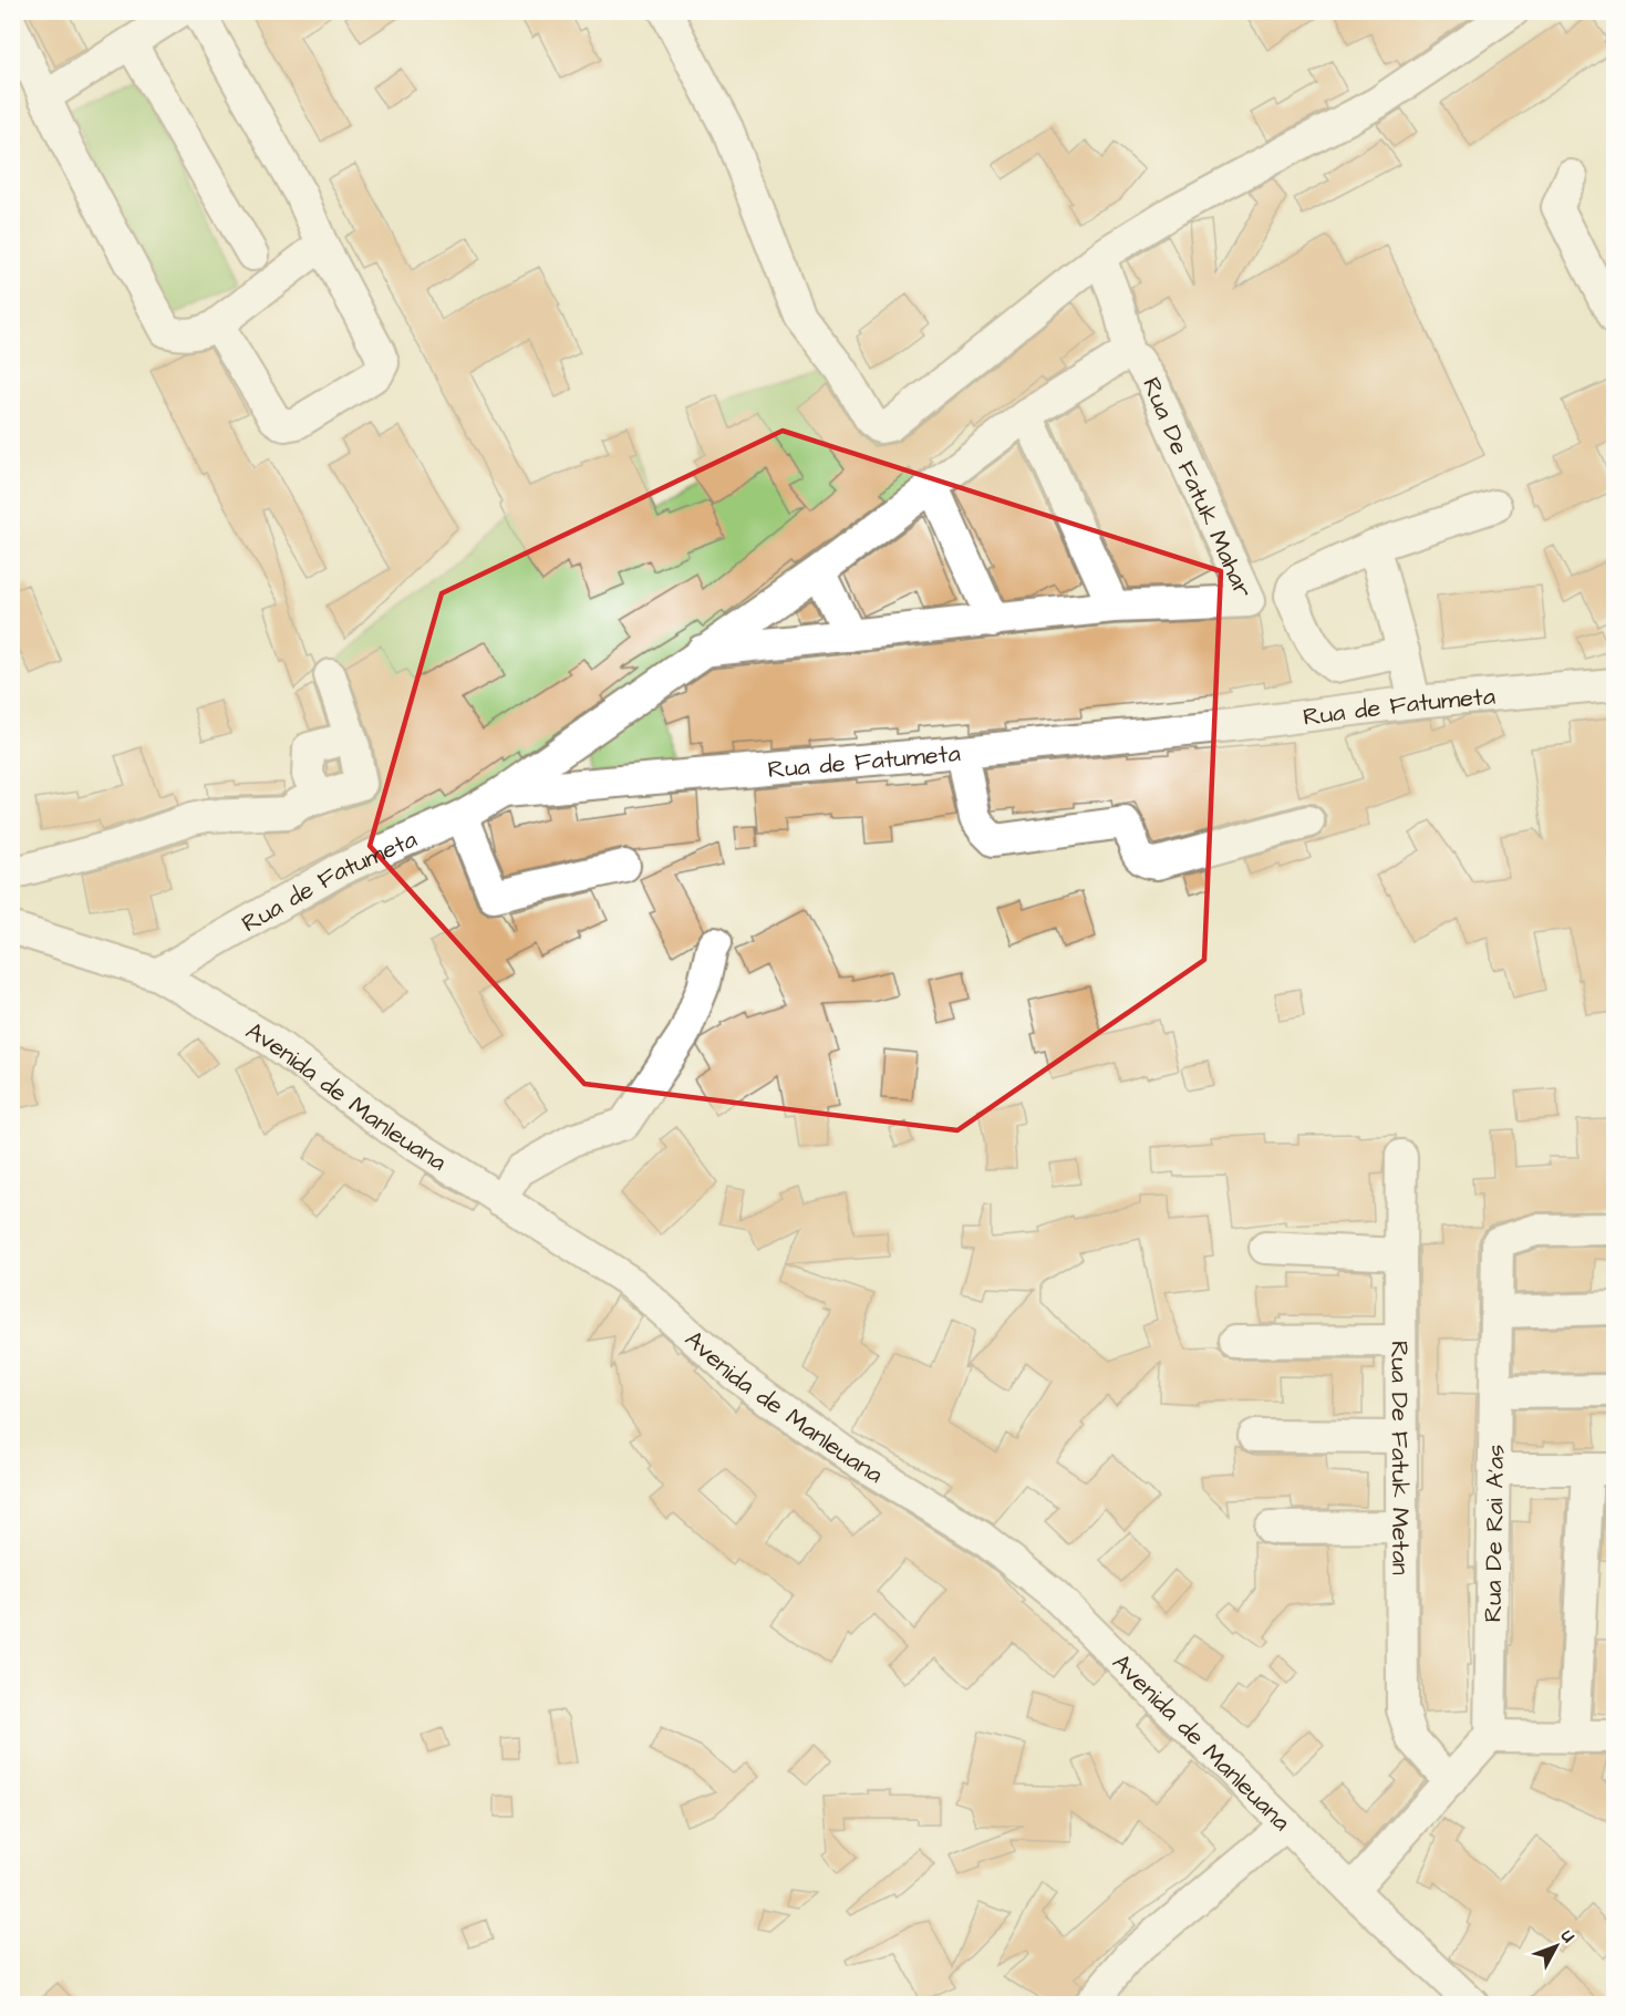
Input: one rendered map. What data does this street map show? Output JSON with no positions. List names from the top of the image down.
{
  "streets": {
    "street": [
      "Rua De Fatuk Mahar",
      "Rua de Fatumeta",
      "Avenida de Manleuana",
      "Rua De Fatuk Metan",
      "Rua De Rai A’as"
    ]
  },
  "crossings": [
    ["Rua De Fatuk Mahar", "Rua de Fatumeta"],
    ["Rua de Fatumeta", "Avenida de Manleuana"]
  ],
  "north": "top right"
}
